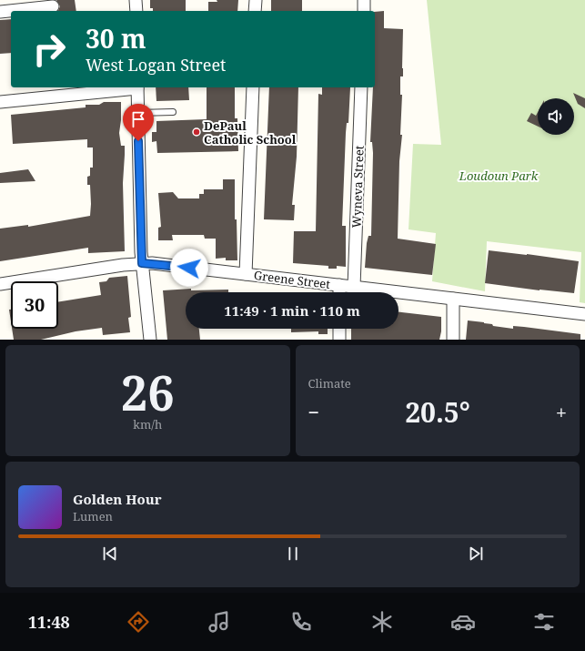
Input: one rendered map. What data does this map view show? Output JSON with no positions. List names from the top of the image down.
{
  "streets": {
    "street": ["Wyneva Street", "Greene Street"]
  },
  "crossings": [
    ["Wyneva Street", "Greene Street"]
  ],
  "parks": ["Loudoun Park"],
  "places": ["DePaul Catholic School"],
  "page": {
    "turn": ["30 m", "West Logan Street"],
    "limit": "30",
    "trip": "11:49 · 1 min · 110 m",
    "tile": [
      ["26", "km/h"],
      "Climate"
    ],
    "heat": ["−", "20.5°", "+"],
    "song": ["Golden Hour", "Lumen"],
    "tabs": "11:48"
  }
}
